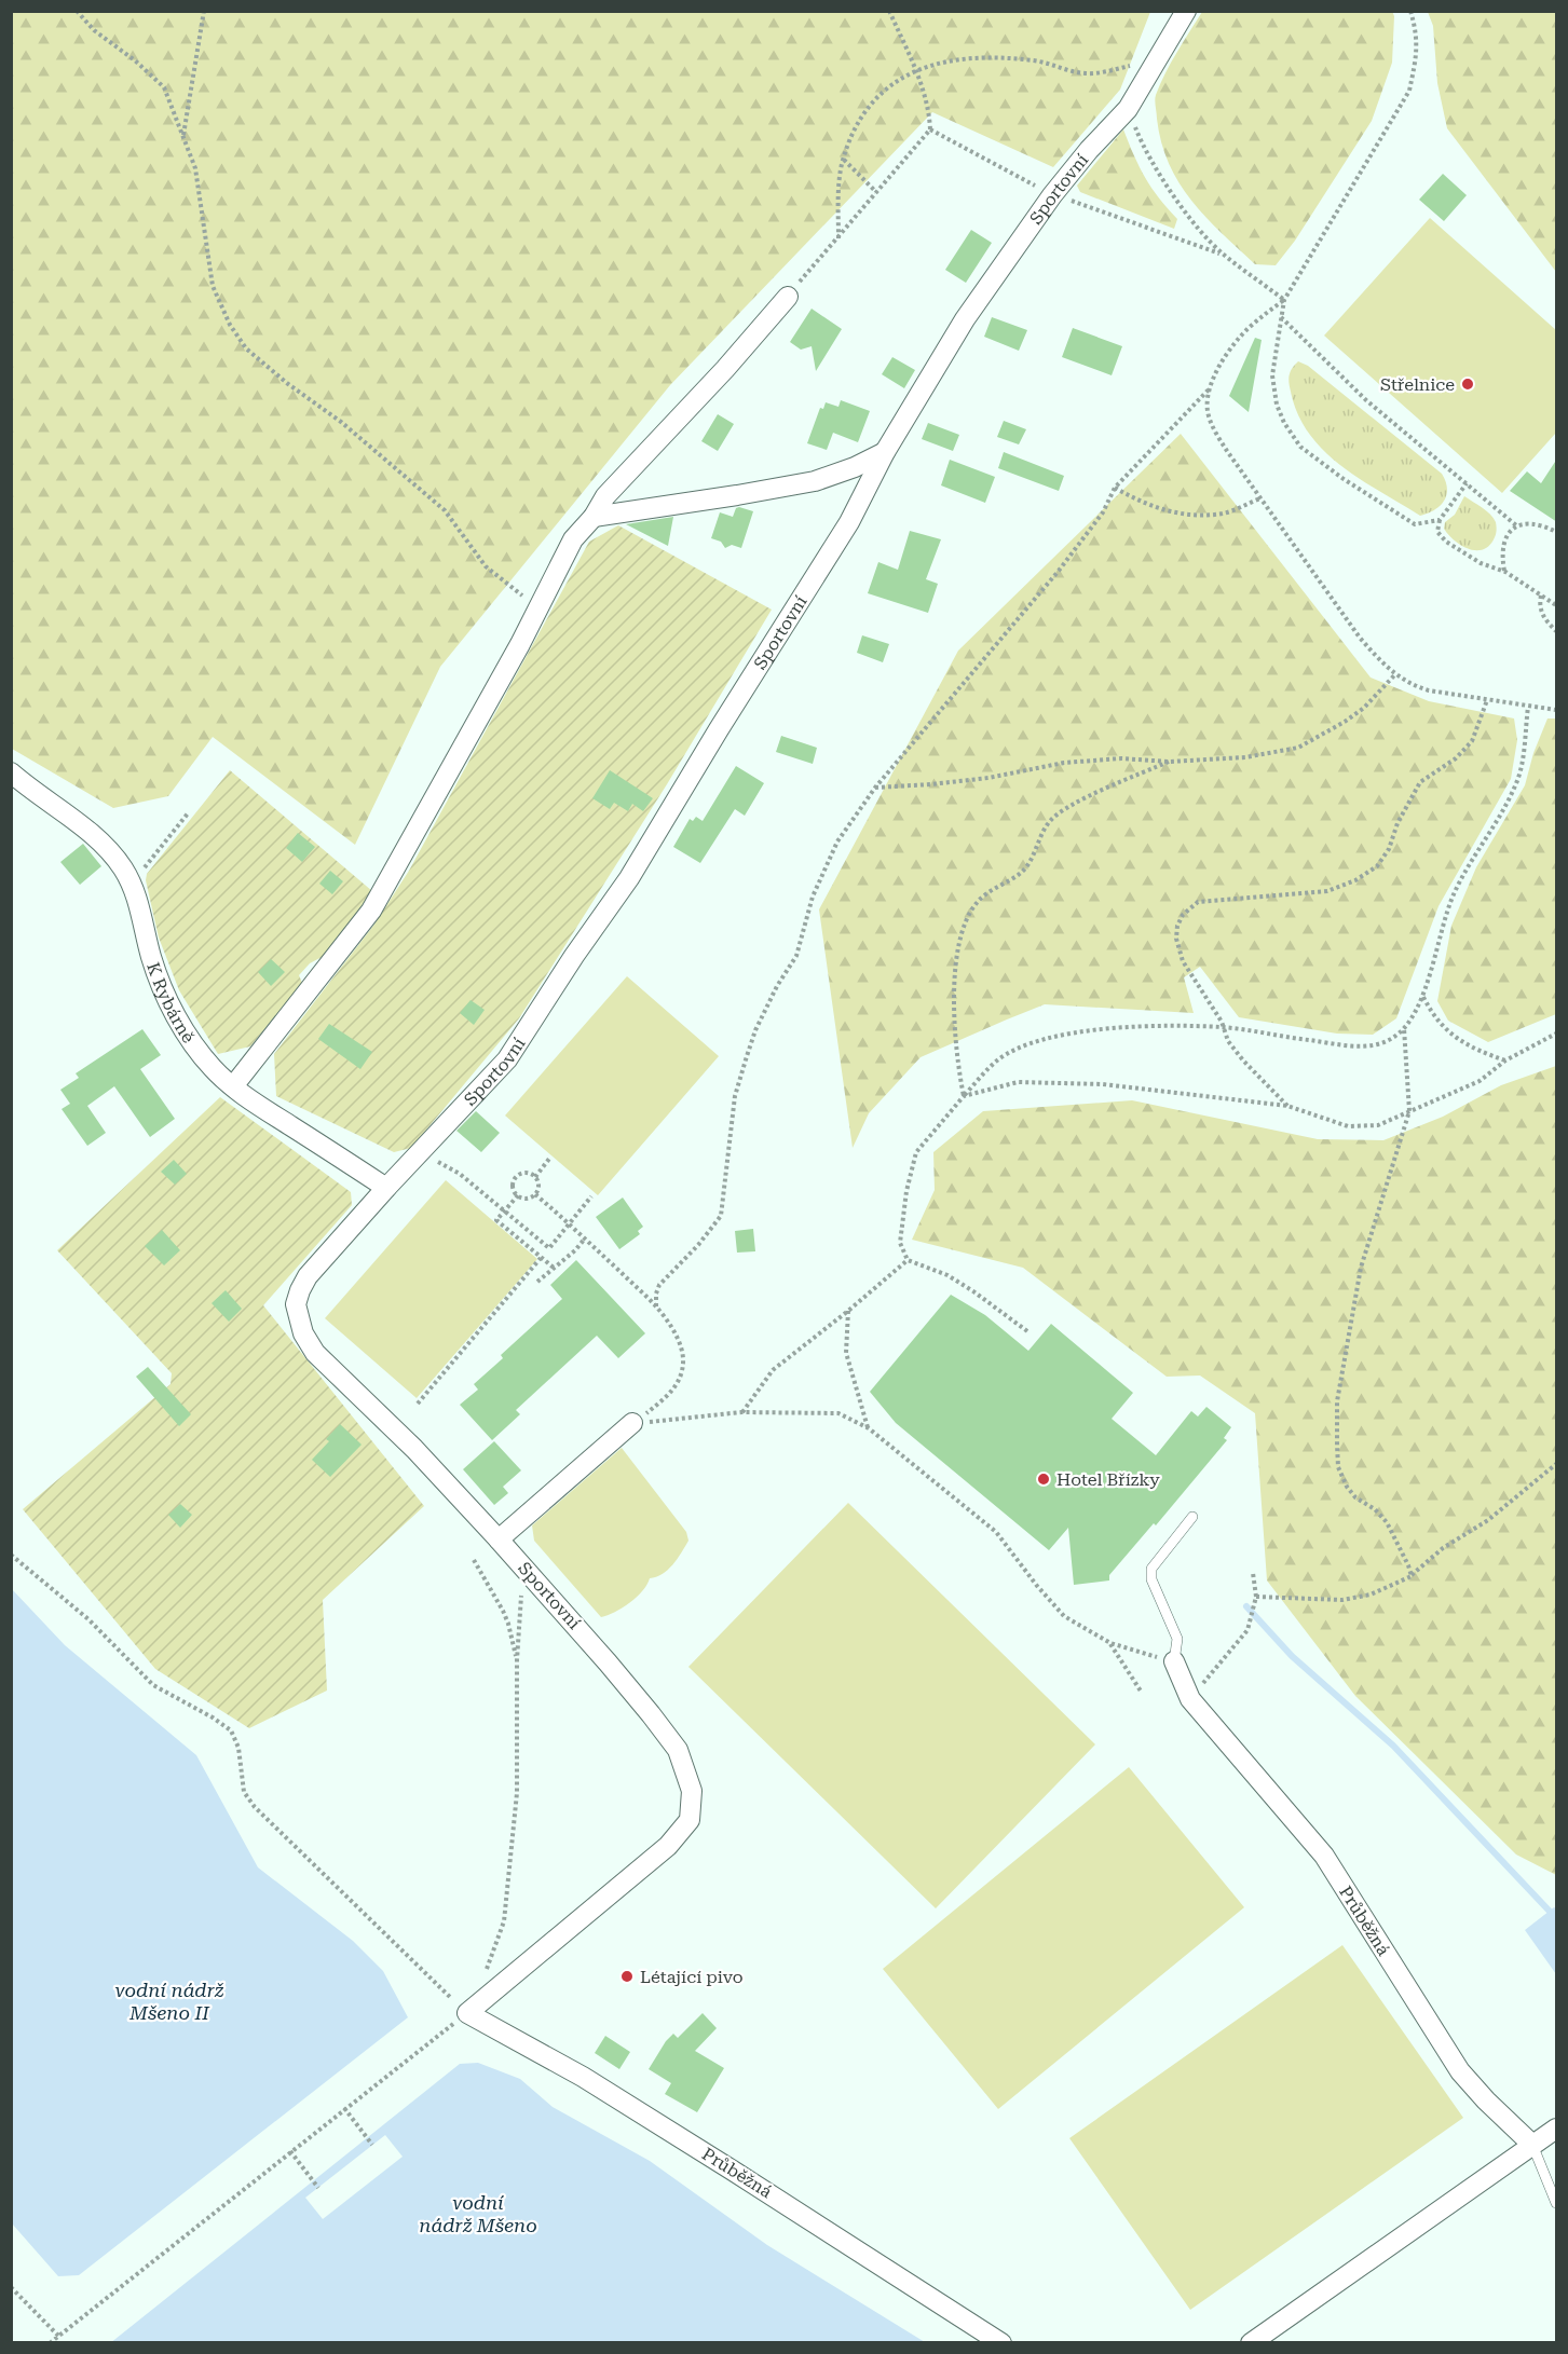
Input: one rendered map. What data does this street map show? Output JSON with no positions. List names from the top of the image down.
{
  "streets": {
    "street": ["Sportovní", "K Rybárně", "Průběžná"]
  },
  "crossings": [
    ["Sportovní", "K Rybárně"],
    ["Sportovní", "Průběžná"]
  ],
  "water": ["vodní nádrž Mšeno II", "vodní nádrž Mšeno"],
  "places": ["Střelnice", "Hotel Břízky", "Létající pivo"]
}
